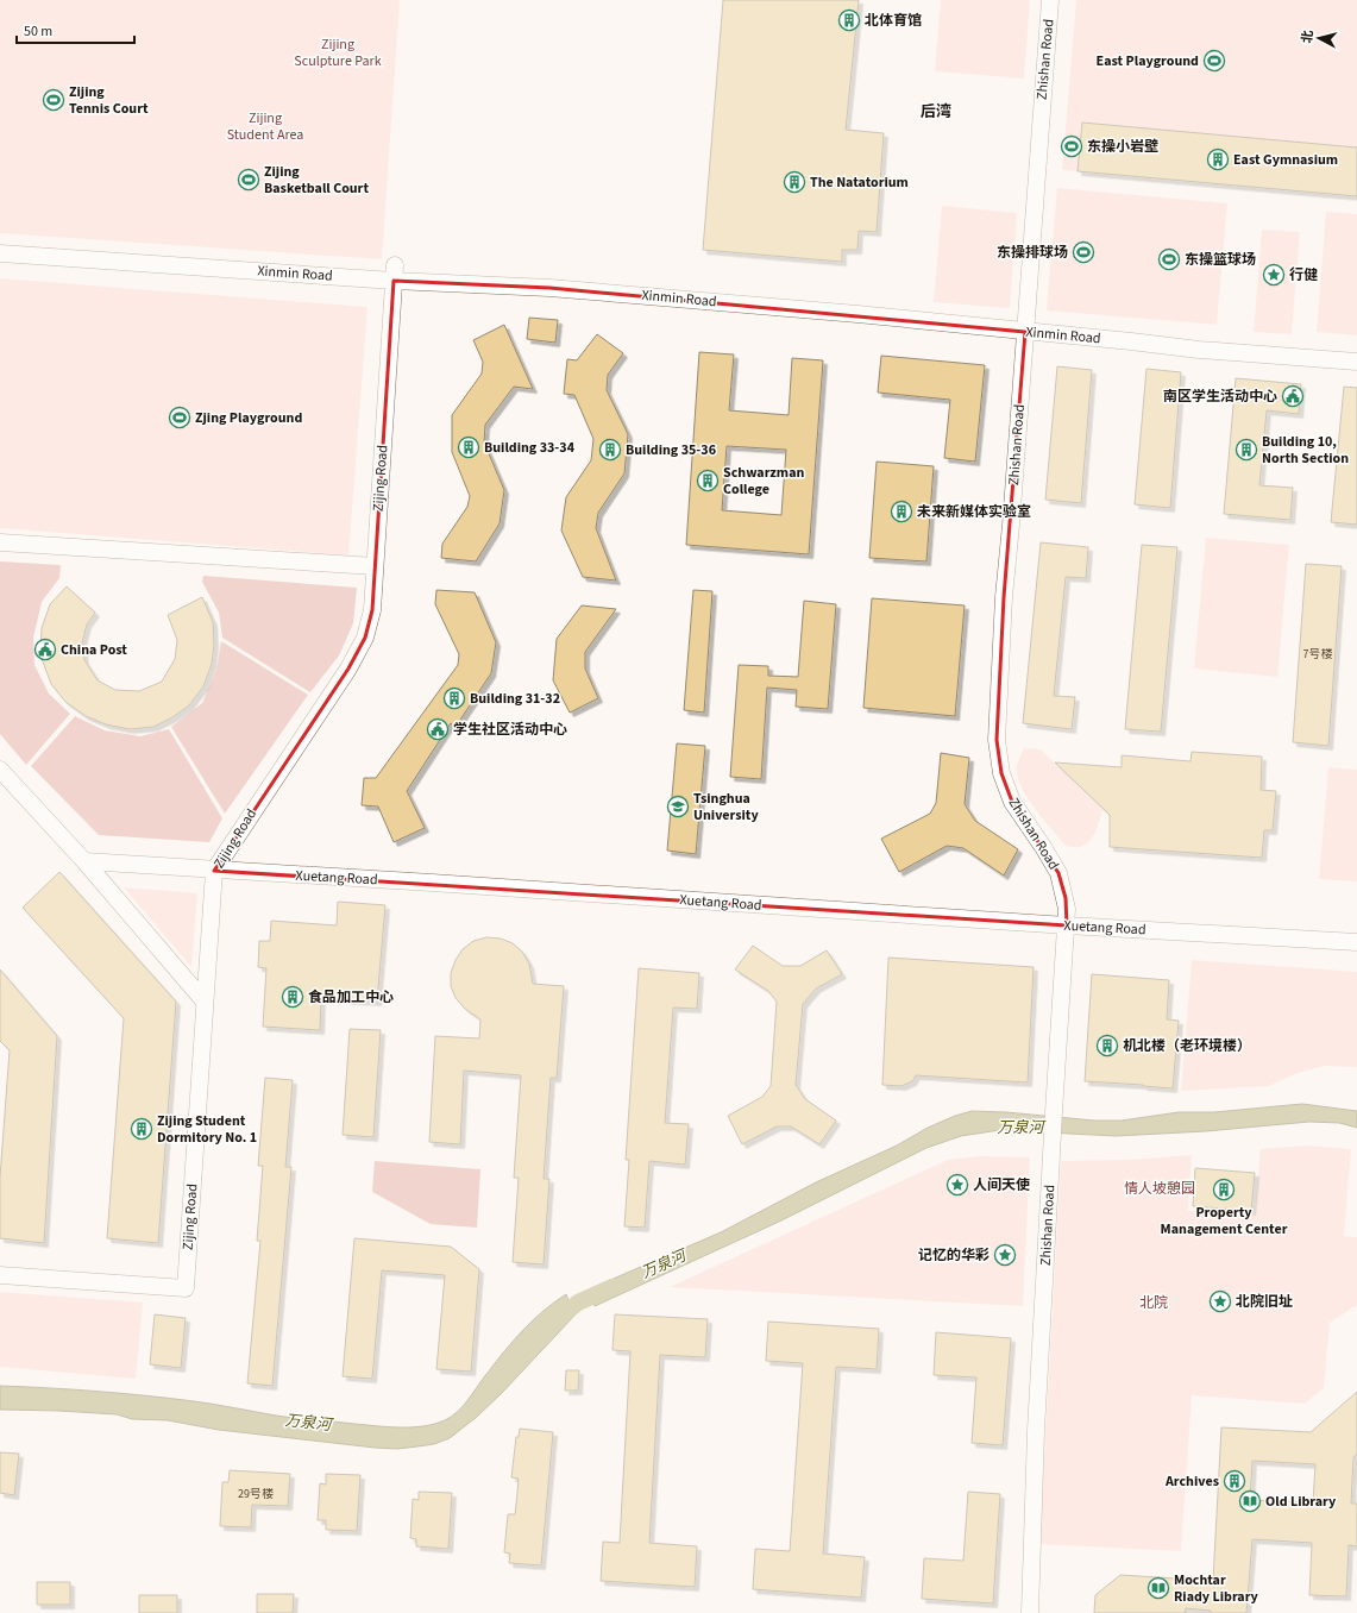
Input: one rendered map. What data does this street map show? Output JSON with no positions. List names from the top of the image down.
{
  "streets": {
    "street": [
      "Zhishan Road",
      "Xinmin Road",
      "Zijing Road",
      "Xuetang Road"
    ]
  },
  "crossings": [
    ["Zhishan Road", "Xinmin Road"],
    ["Zhishan Road", "Xuetang Road"],
    ["Xinmin Road", "Zijing Road"],
    ["Zijing Road", "Xuetang Road"]
  ],
  "districts": ["后湾"],
  "water": ["万泉河"],
  "parks": [
    "Zijing Sculpture Park",
    "Zijing Student Area",
    "情人坡憩园",
    "北院"
  ],
  "places": {
    "building": [
      "北体育馆",
      "East Gymnasium",
      "The Natatorium",
      "Building 33-34",
      "Building 35-36",
      "Building 10, North Section",
      "Schwarzman College",
      "未来新媒体实验室",
      "Building 31-32",
      "食品加工中心",
      "机北楼（老环境楼）",
      "Zijing Student Dormitory No. 1",
      "Property Management Center",
      "Archives"
    ],
    "sports": [
      "East Playground",
      "Zijing Tennis Court",
      "东操小岩壁",
      "Zijing Basketball Court",
      "东操排球场",
      "东操篮球场",
      "Zjing Playground"
    ],
    "place": [
      "行健",
      "人间天使",
      "记忆的华彩",
      "北院旧址"
    ],
    "public building": ["南区学生活动中心", "China Post", "学生社区活动中心"],
    "school or university": ["Tsinghua University"],
    "library": ["Old Library", "Mochtar Riady Library"]
  },
  "house_numbers": ["7号楼", "29号楼"],
  "scale_bar": "50 m",
  "north": "left"
}
